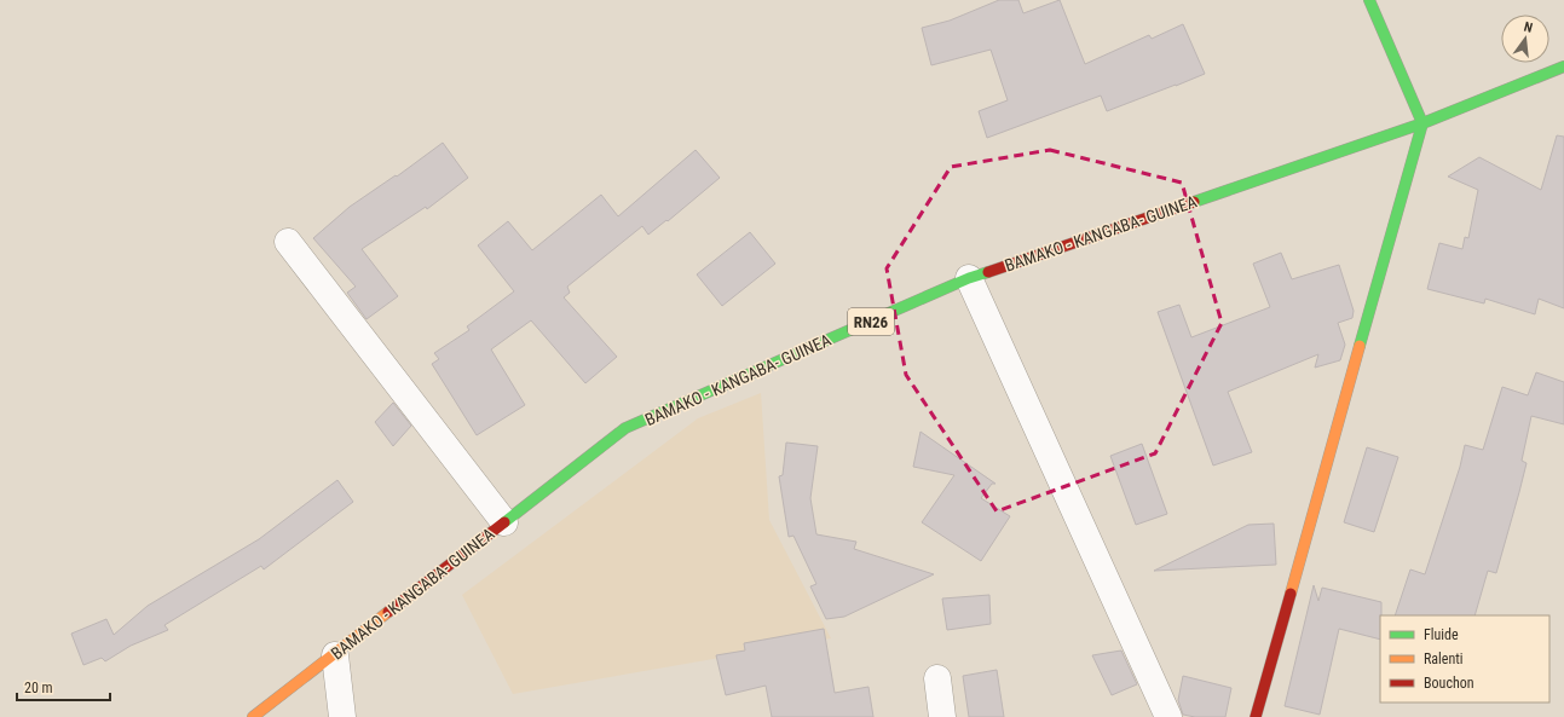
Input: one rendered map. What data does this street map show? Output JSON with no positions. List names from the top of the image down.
{
  "streets": {
    "main road": ["BAMAKO - KANGABA- GUINEA", "RN26"]
  },
  "legend": ["Fluide", "Ralenti", "Bouchon"],
  "scale_bar": "20 m",
  "north": "top"
}
